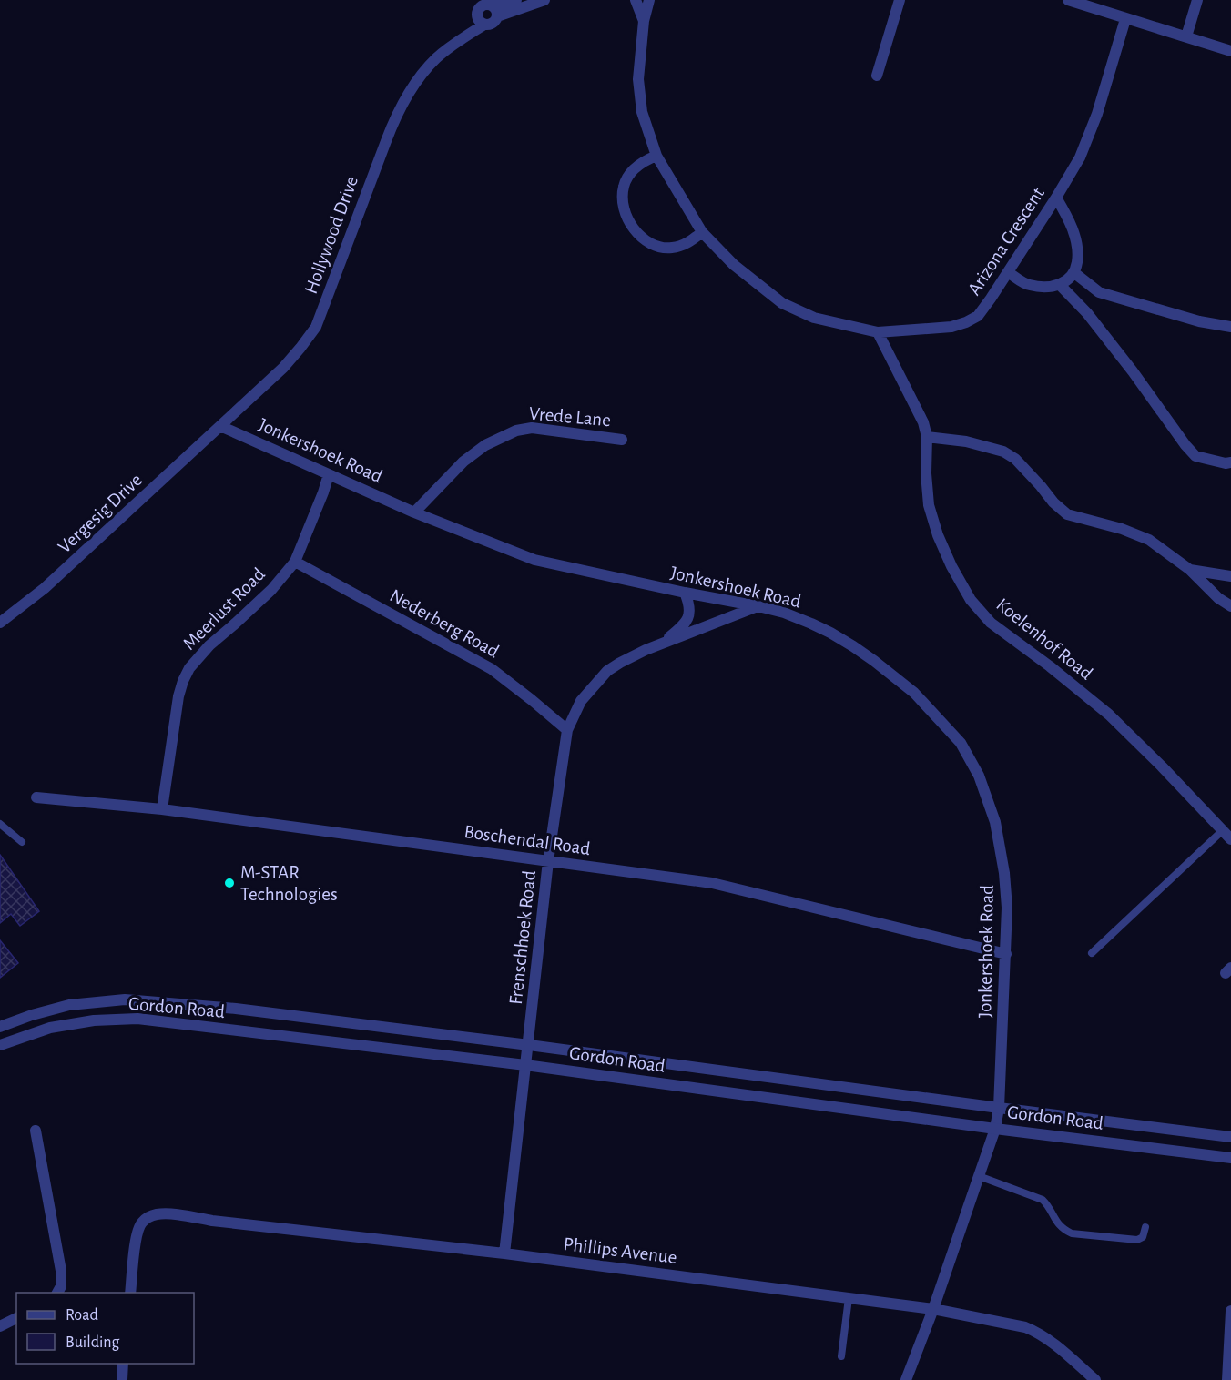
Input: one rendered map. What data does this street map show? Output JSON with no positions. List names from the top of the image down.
{
  "streets": {
    "street": [
      "Hollywood Drive",
      "Arizona Crescent",
      "Vrede Lane",
      "Jonkershoek Road",
      "Vergesig Drive",
      "Meerlust Road",
      "Nederberg Road",
      "Koelenhof Road",
      "Boschendal Road",
      "Frenschhoek Road",
      "Gordon Road",
      "Phillips Avenue"
    ]
  },
  "crossings": [
    ["Hollywood Drive", "Jonkershoek Road"],
    ["Hollywood Drive", "Vergesig Drive"],
    ["Arizona Crescent", "Koelenhof Road"],
    ["Vrede Lane", "Jonkershoek Road"],
    ["Jonkershoek Road", "Vergesig Drive"],
    ["Jonkershoek Road", "Meerlust Road"],
    ["Jonkershoek Road", "Boschendal Road"],
    ["Jonkershoek Road", "Frenschhoek Road"],
    ["Jonkershoek Road", "Gordon Road"],
    ["Jonkershoek Road", "Phillips Avenue"],
    ["Meerlust Road", "Nederberg Road"],
    ["Meerlust Road", "Boschendal Road"],
    ["Nederberg Road", "Frenschhoek Road"],
    ["Boschendal Road", "Frenschhoek Road"],
    ["Frenschhoek Road", "Gordon Road"],
    ["Frenschhoek Road", "Phillips Avenue"]
  ],
  "places": ["M-STAR Technologies"],
  "legend": ["Road", "Building"]
}
